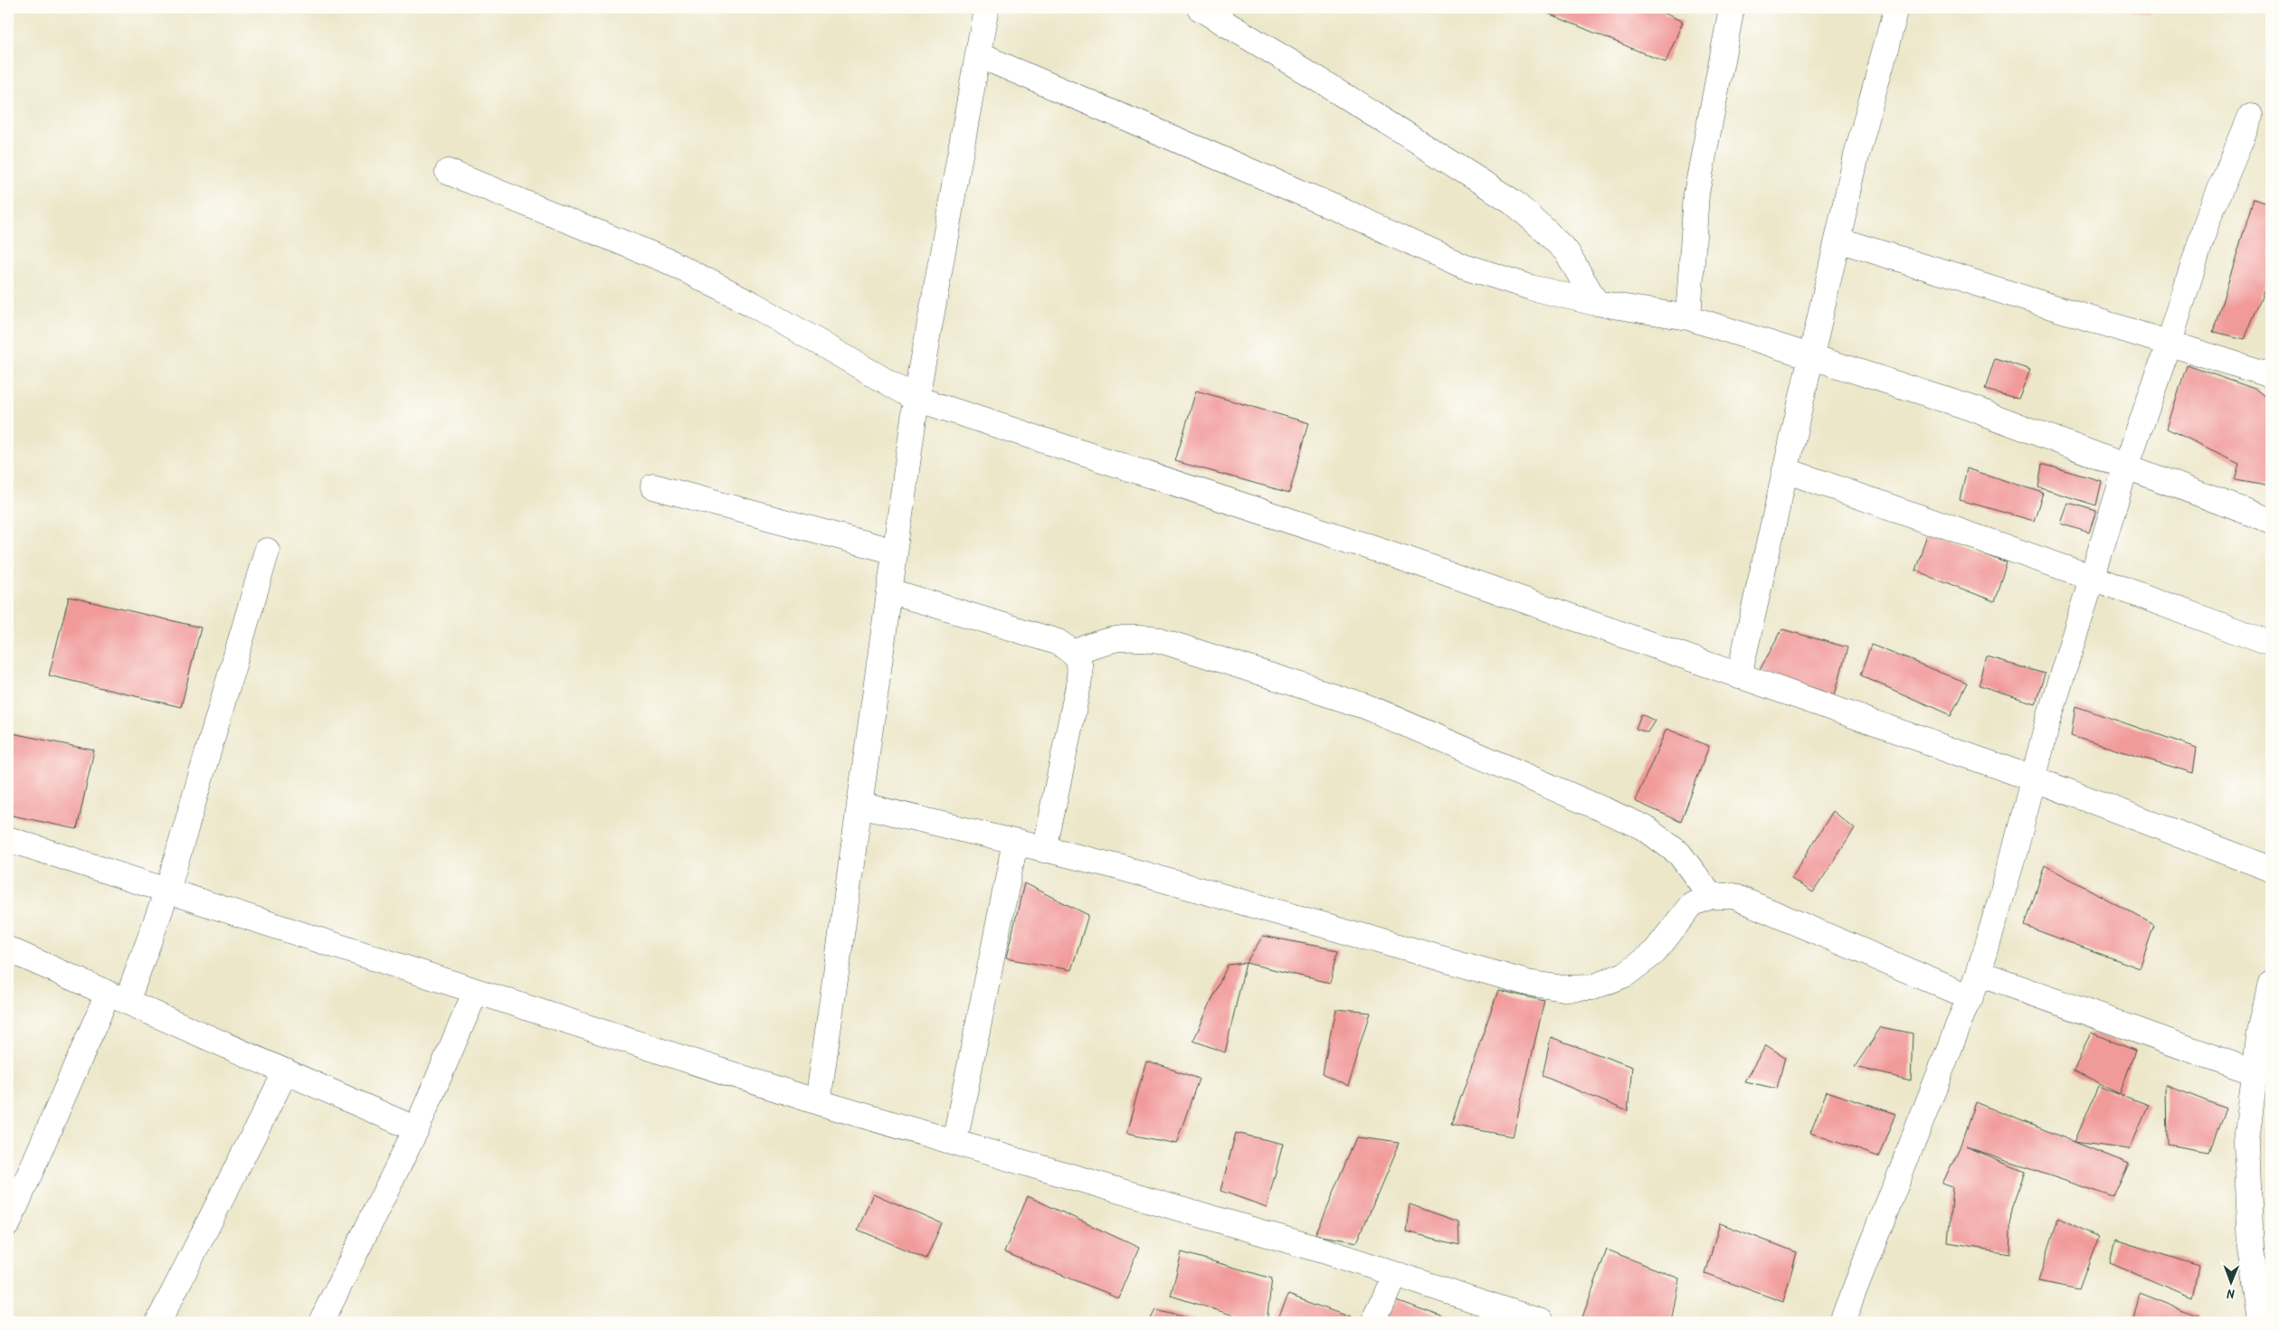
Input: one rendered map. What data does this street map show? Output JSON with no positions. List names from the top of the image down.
{
  "north": "bottom"
}
